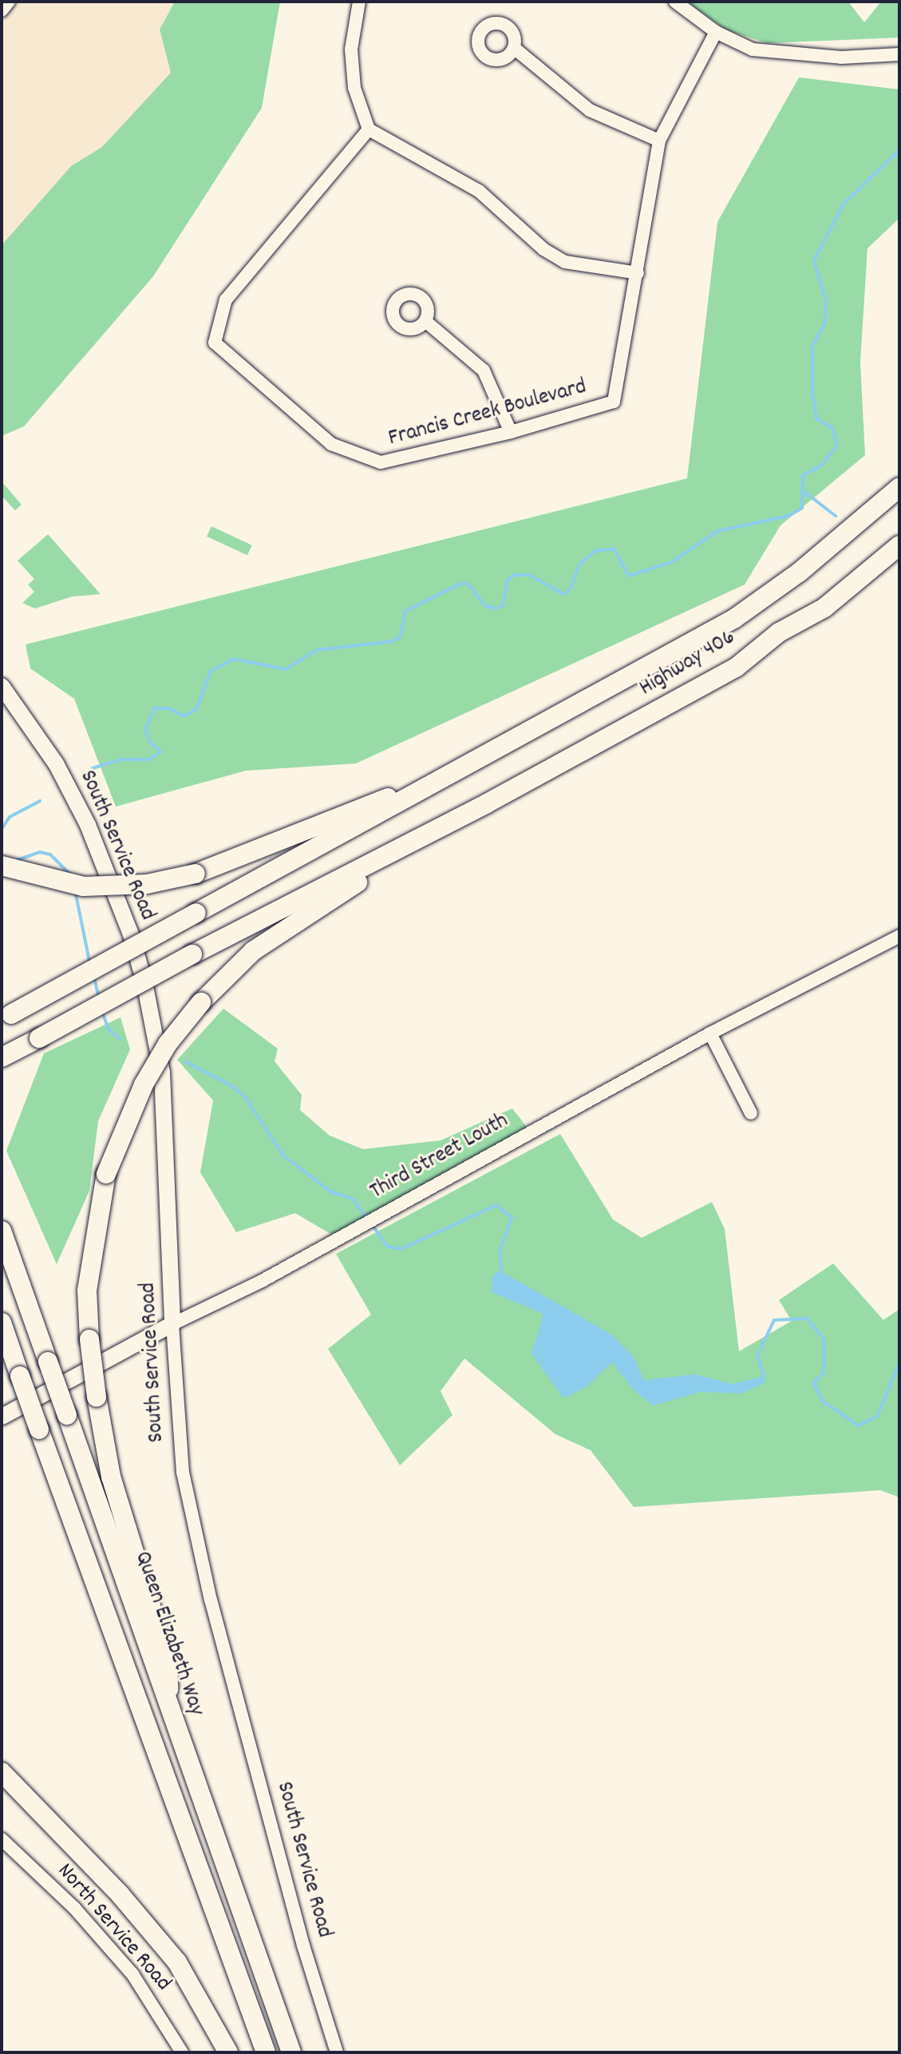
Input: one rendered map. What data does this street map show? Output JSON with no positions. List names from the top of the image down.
{
  "streets": {
    "highway": ["Highway 406", "Queen Elizabeth Way"],
    "main road": ["South Service Road", "Third Street Louth"],
    "street": ["Francis Creek Boulevard", "North Service Road"]
  },
  "crossings": [
    ["South Service Road", "Third Street Louth"]
  ]
}
